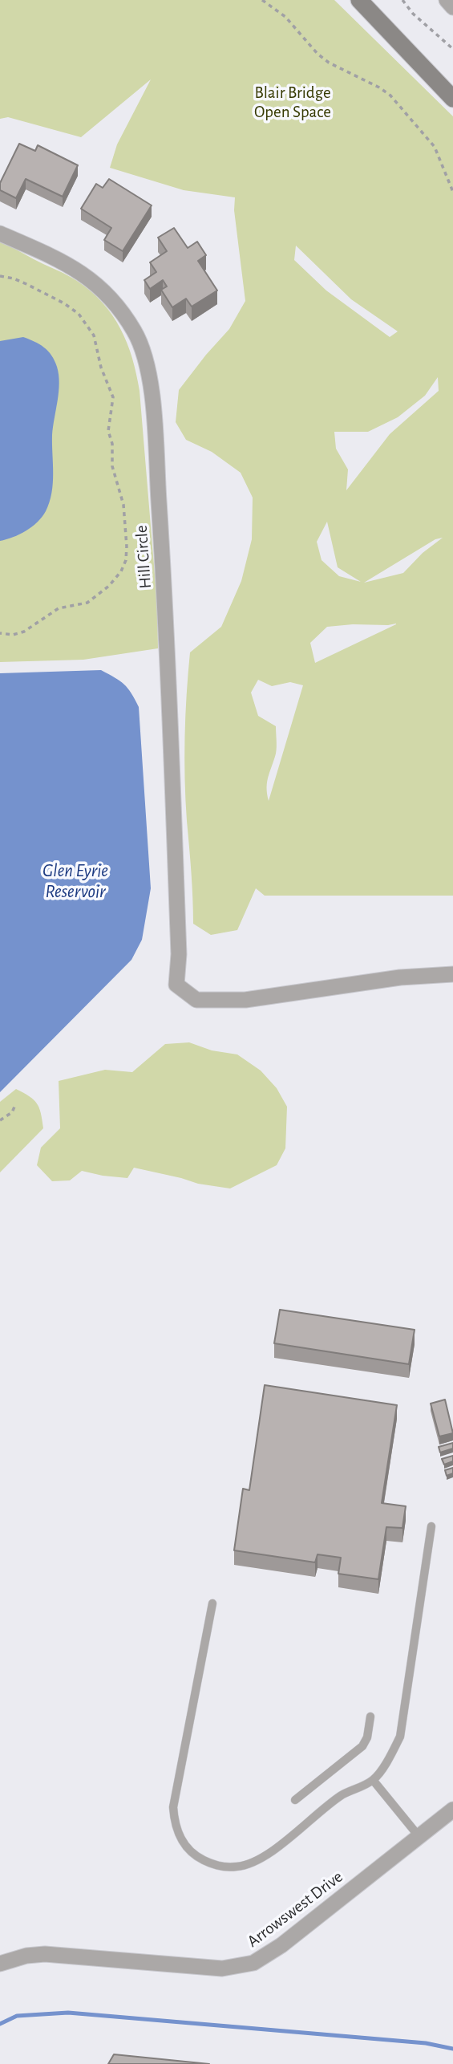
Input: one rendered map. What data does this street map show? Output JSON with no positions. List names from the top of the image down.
{
  "streets": {
    "street": ["Hill Circle", "Arrowswest Drive"]
  },
  "water": ["Glen Eyrie Reservoir"],
  "parks": ["Blair Bridge Open Space"]
}
